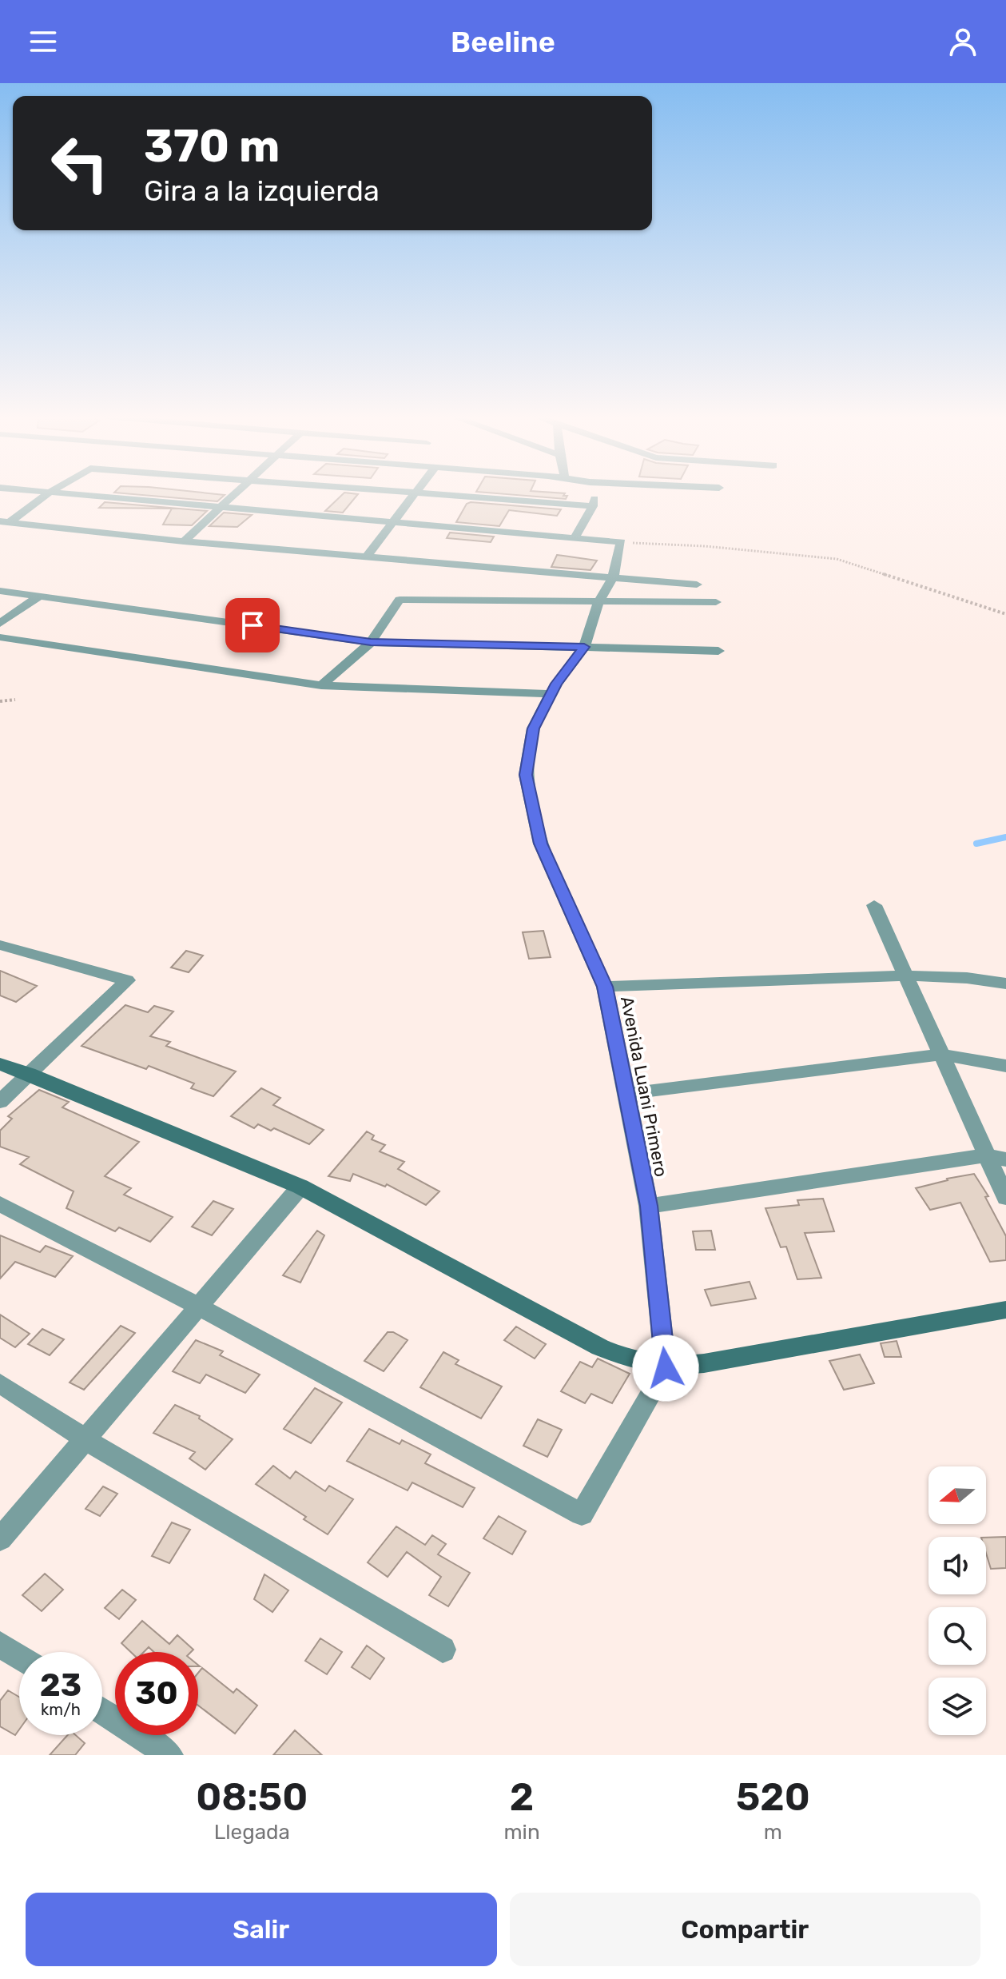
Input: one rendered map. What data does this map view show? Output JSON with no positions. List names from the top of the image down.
{
  "streets": {
    "street": ["Avenida Luani Primero"]
  },
  "north": "left",
  "page": {
    "header": "Beeline",
    "turn": ["370 m", "Gira a la izquierda"],
    "speed": "23 km/h",
    "limit": "30",
    "eta": [
      "08:50",
      "Llegada",
      "2",
      "min",
      "520",
      "m"
    ],
    "buttons": ["Salir", "Compartir"]
  }
}
